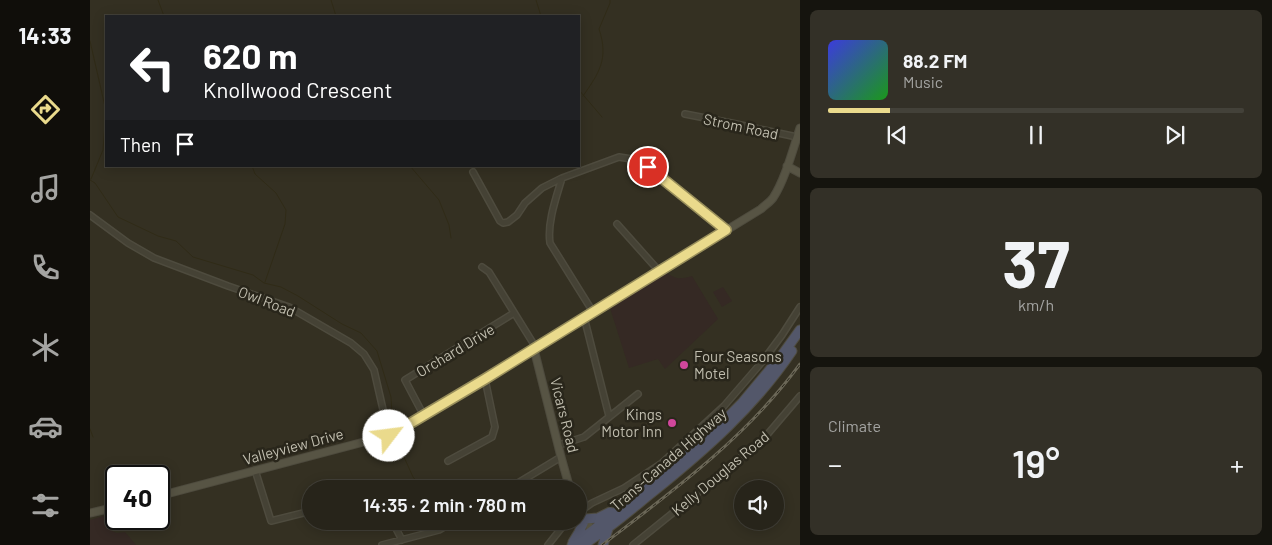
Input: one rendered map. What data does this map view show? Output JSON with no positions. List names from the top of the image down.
{
  "streets": {
    "highway": ["Trans-Canada Highway"],
    "street": [
      "Strom Road",
      "Owl Road",
      "Orchard Drive",
      "Vicars Road",
      "Valleyview Drive",
      "Kelly Douglas Road"
    ]
  },
  "crossings": [
    ["Strom Road", "Valleyview Drive"],
    ["Owl Road", "Valleyview Drive"],
    ["Orchard Drive", "Valleyview Drive"],
    ["Vicars Road", "Valleyview Drive"]
  ],
  "places": ["Four Seasons Motel", "Kings Motor Inn"],
  "page": {
    "tabs": "14:33",
    "turn": ["620 m", "Knollwood Crescent"],
    "song": ["88.2 FM", "Music"],
    "then": "Then",
    "tile": [
      ["37", "km/h"],
      "Climate"
    ],
    "heat": ["−", "19°", "+"],
    "limit": "40",
    "trip": "14:35 · 2 min · 780 m"
  }
}
